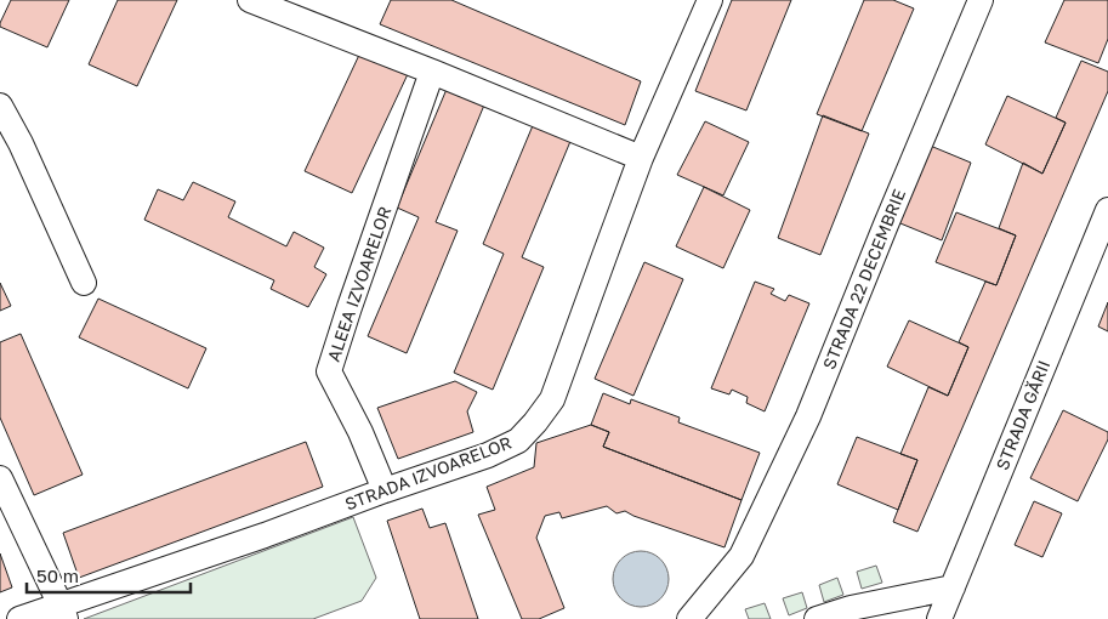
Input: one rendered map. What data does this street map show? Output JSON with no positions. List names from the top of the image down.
{
  "streets": {
    "street": [
      "STRADA 22 DECEMBRIE",
      "ALEEA IZVOARELOR",
      "STRADA GĂRII",
      "STRADA IZVOARELOR"
    ]
  },
  "crossings": [
    ["ALEEA IZVOARELOR", "STRADA IZVOARELOR"]
  ],
  "scale_bar": "50 m"
}
